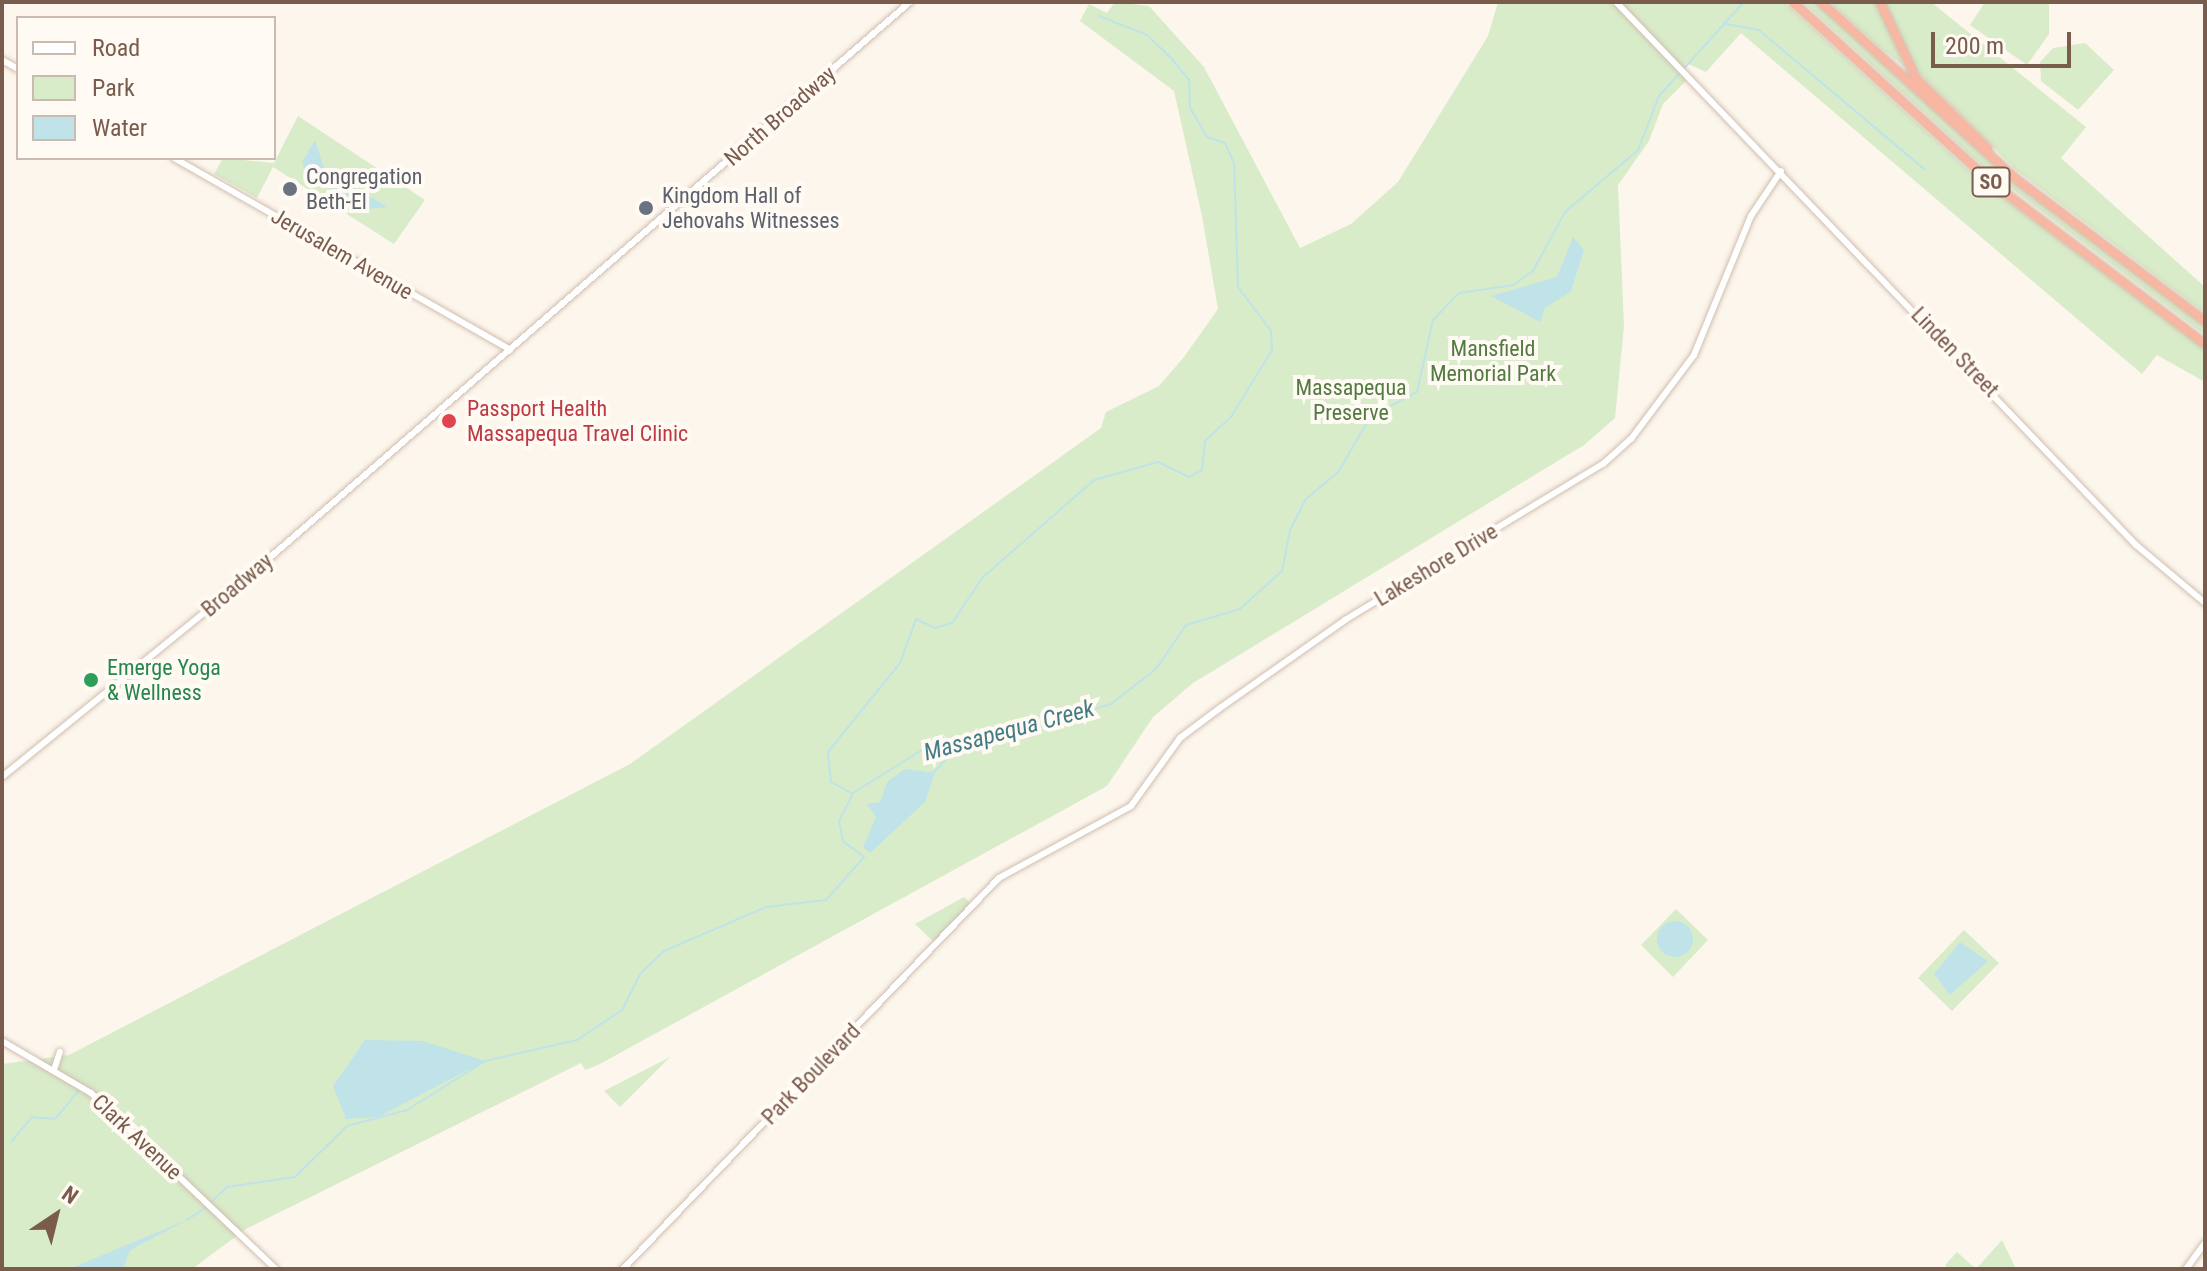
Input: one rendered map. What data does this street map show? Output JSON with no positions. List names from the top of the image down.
{
  "streets": {
    "highway": ["SO"],
    "street": [
      "North Broadway",
      "Jerusalem Avenue",
      "Linden Street",
      "Lakeshore Drive",
      "Broadway",
      "Park Boulevard",
      "Clark Avenue"
    ]
  },
  "crossings": [
    ["North Broadway", "Jerusalem Avenue"],
    ["North Broadway", "Broadway"],
    ["Linden Street", "Lakeshore Drive"],
    ["Lakeshore Drive", "Park Boulevard"]
  ],
  "water": ["Massapequa Creek"],
  "parks": ["Mansfield Memorial Park", "Massapequa Preserve"],
  "places": [
    "Congregation Beth-El",
    "Kingdom Hall of Jehovahs Witnesses",
    "Passport Health Massapequa Travel Clinic",
    "Emerge Yoga & Wellness"
  ],
  "legend": ["Road", "Park", "Water"],
  "scale_bar": "200 m",
  "north": "top right"
}
